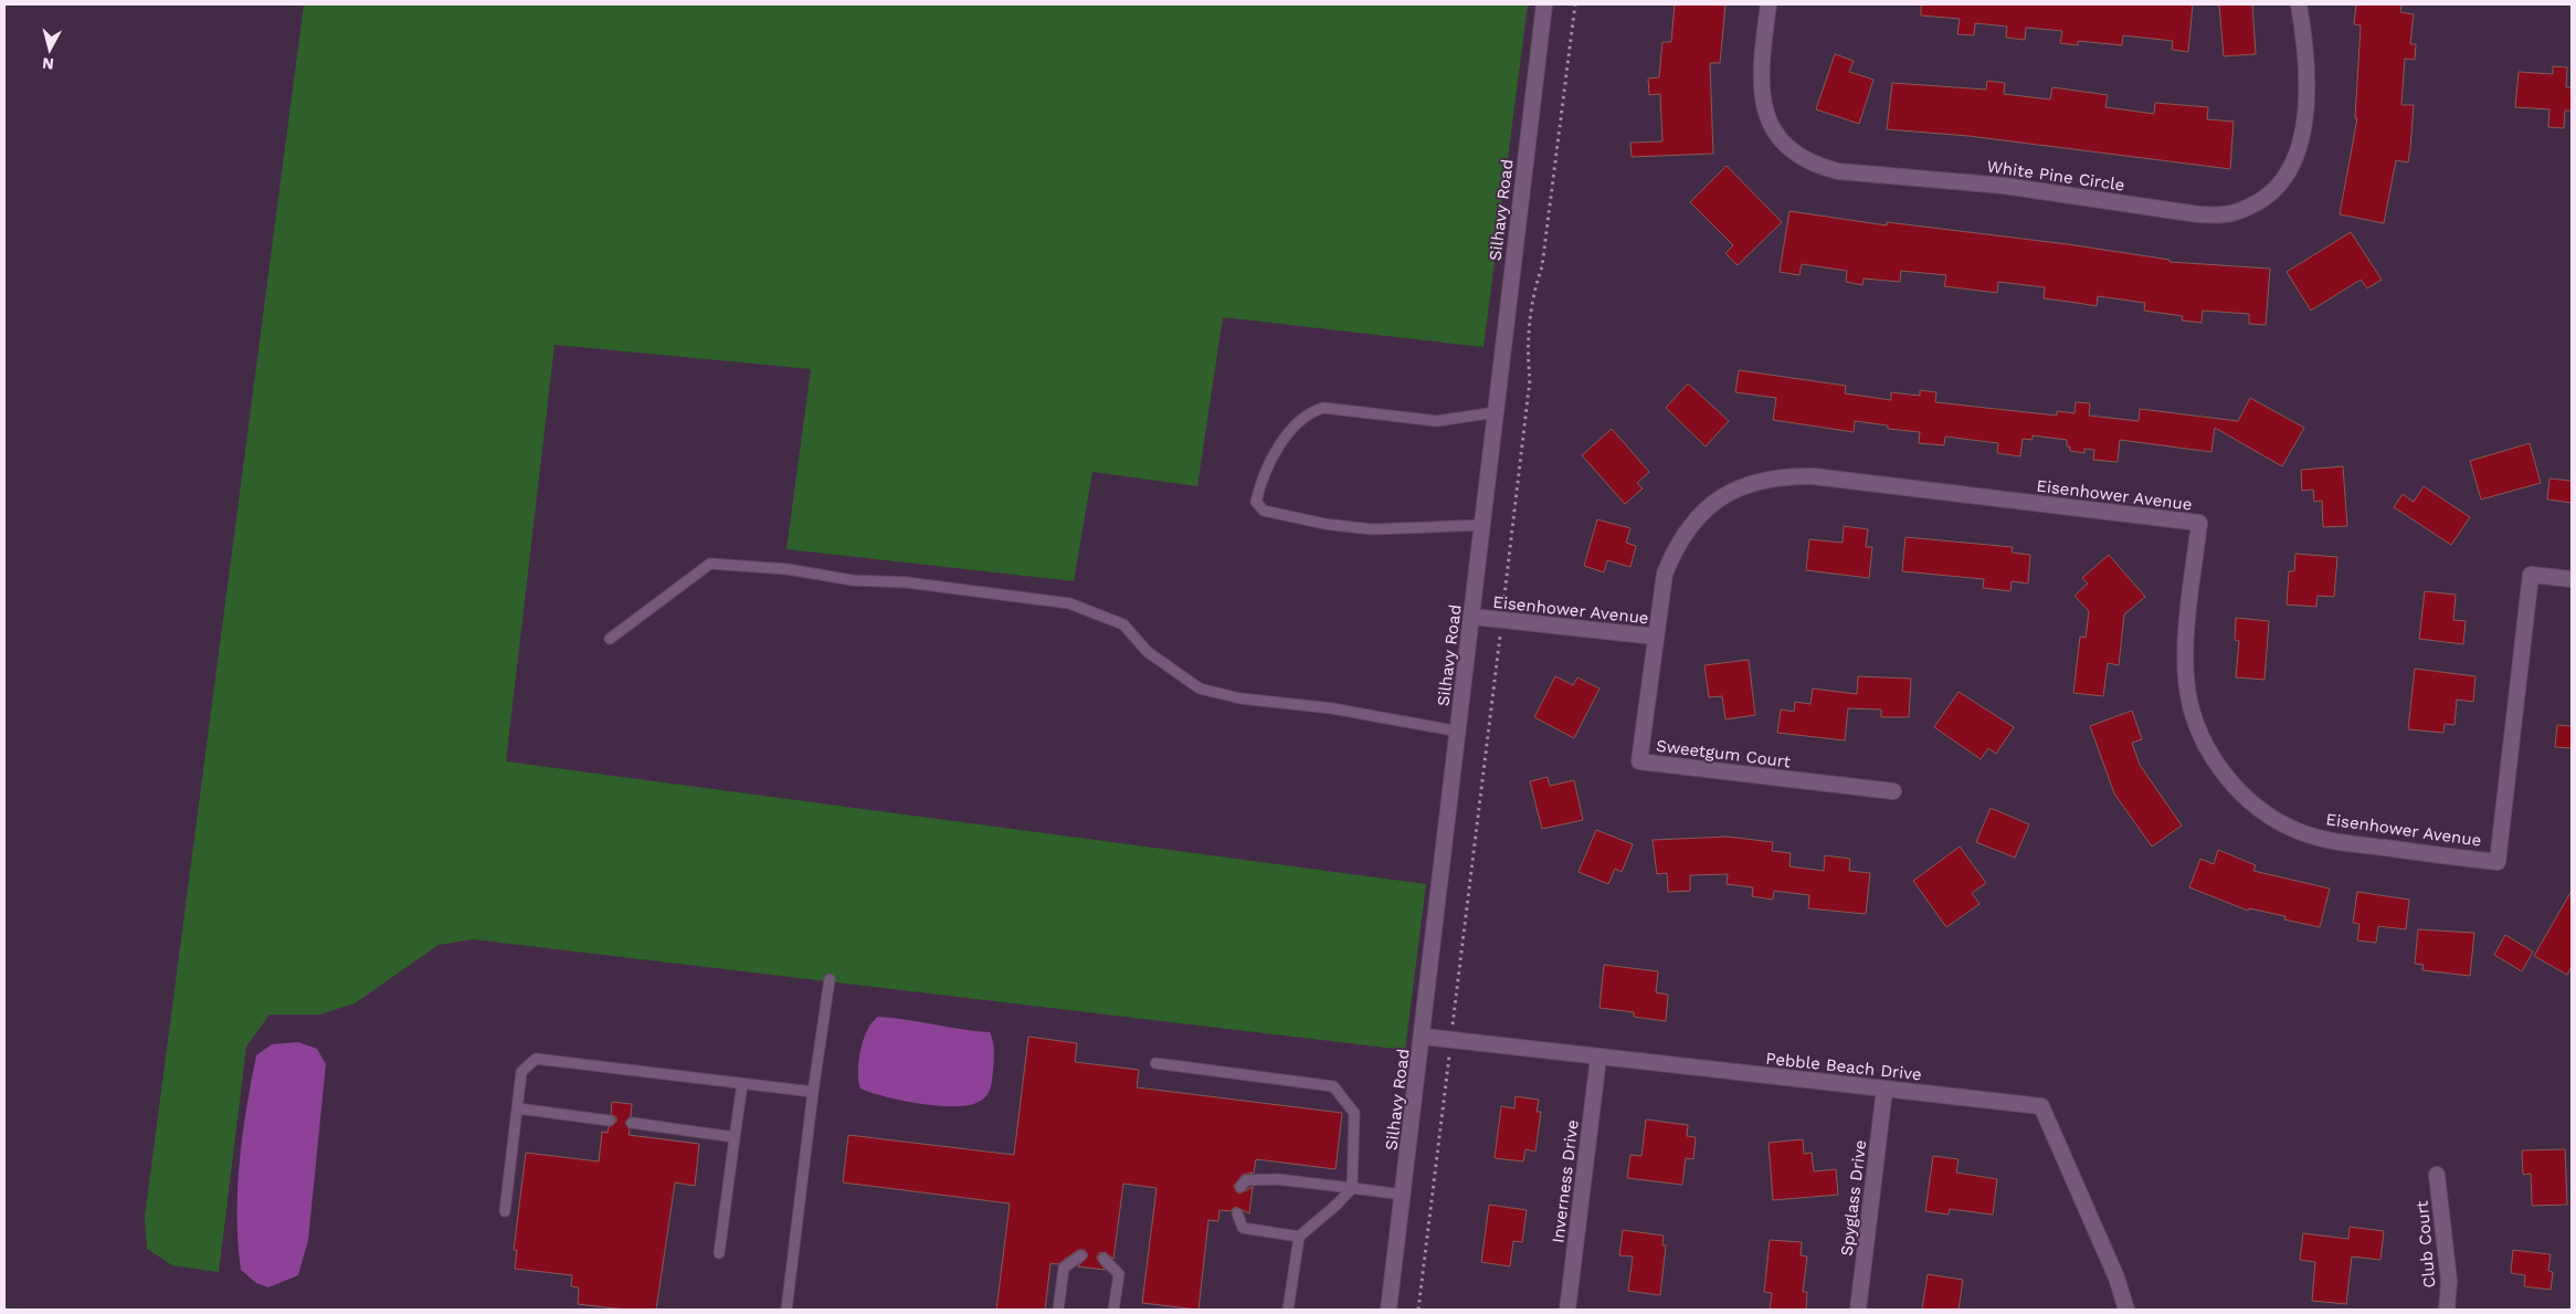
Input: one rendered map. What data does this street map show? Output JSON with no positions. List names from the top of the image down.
{
  "streets": {
    "street": [
      "White Pine Circle",
      "Silhavy Road",
      "Eisenhower Avenue",
      "Sweetgum Court",
      "Pebble Beach Drive",
      "Inverness Drive",
      "Spyglass Drive",
      "Club Court"
    ]
  },
  "crossings": [
    ["Silhavy Road", "Eisenhower Avenue"],
    ["Silhavy Road", "Pebble Beach Drive"],
    ["Eisenhower Avenue", "Sweetgum Court"],
    ["Pebble Beach Drive", "Inverness Drive"],
    ["Pebble Beach Drive", "Spyglass Drive"]
  ],
  "north": "bottom"
}
